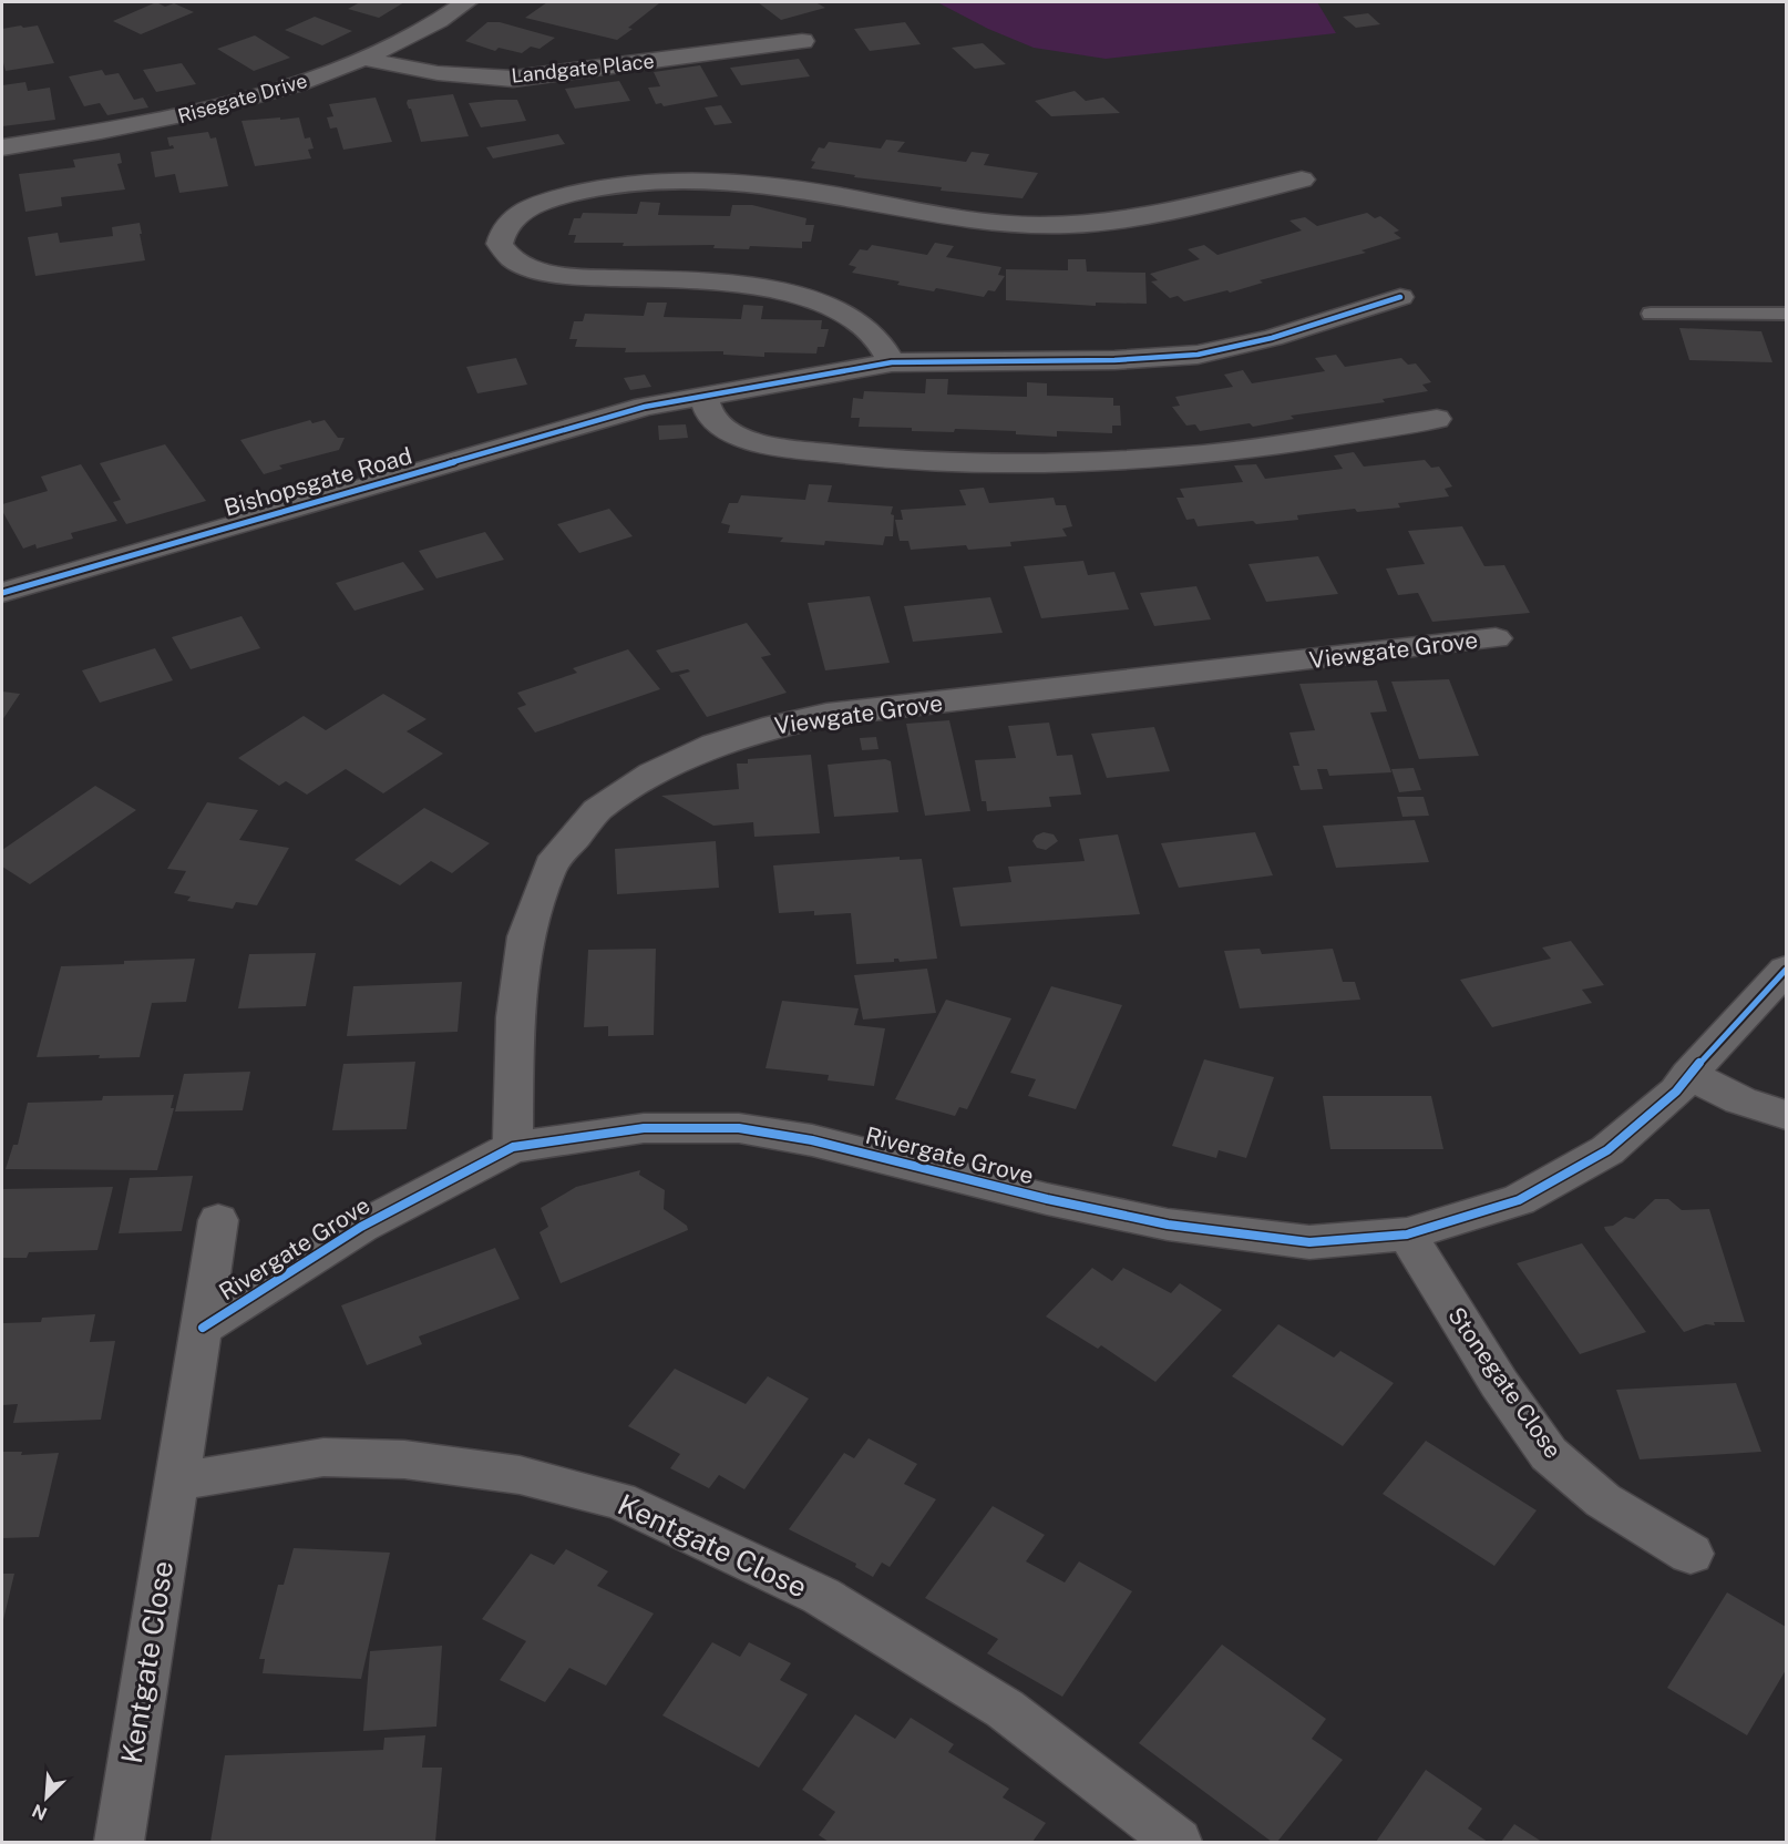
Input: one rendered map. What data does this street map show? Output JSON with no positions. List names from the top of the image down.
{
  "streets": {
    "street": [
      "Landgate Place",
      "Risegate Drive",
      "Bishopsgate Road",
      "Viewgate Grove",
      "Rivergate Grove",
      "Stonegate Close",
      "Kentgate Close"
    ]
  },
  "crossings": [
    ["Landgate Place", "Risegate Drive"],
    ["Viewgate Grove", "Rivergate Grove"],
    ["Rivergate Grove", "Stonegate Close"],
    ["Rivergate Grove", "Kentgate Close"]
  ],
  "north": "bottom left"
}
